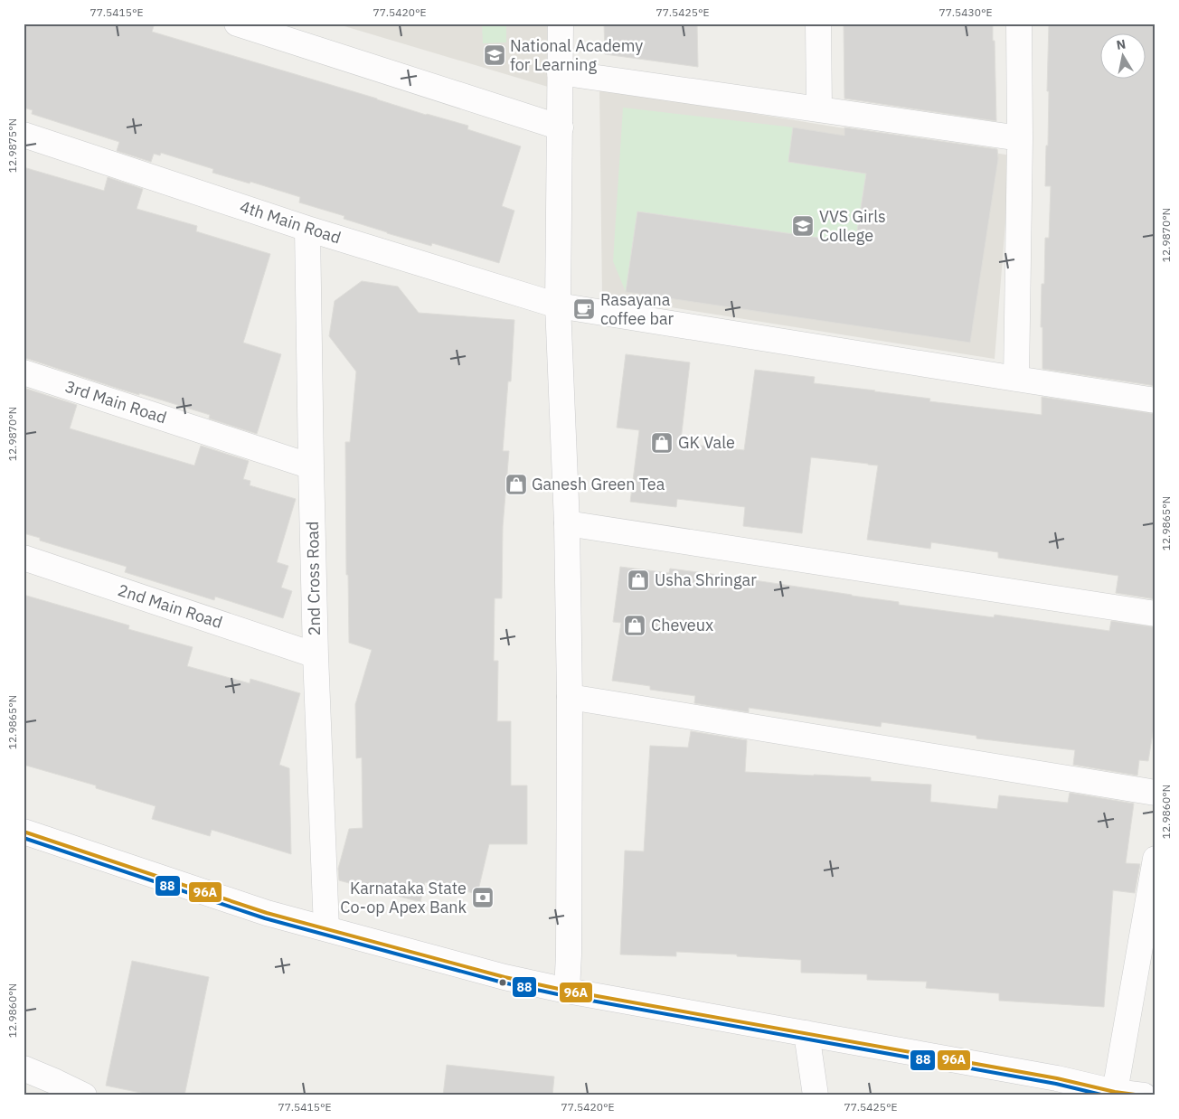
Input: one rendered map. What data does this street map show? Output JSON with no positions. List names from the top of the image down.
{
  "streets": {
    "street": [
      "4th Main Road",
      "3rd Main Road",
      "2nd Cross Road",
      "2nd Main Road"
    ]
  },
  "crossings": [
    ["4th Main Road", "2nd Cross Road"],
    ["3rd Main Road", "2nd Cross Road"],
    ["2nd Cross Road", "2nd Main Road"]
  ],
  "places": {
    "school or university": ["National Academy for Learning", "VVS Girls College"],
    "cafe": ["Rasayana coffee bar"],
    "shop": [
      "GK Vale",
      "Ganesh Green Tea",
      "Usha Shringar",
      "Cheveux"
    ],
    "bank": ["Karnataka State Co-op Apex Bank"]
  },
  "lines": ["transit line 96A", "transit line 88"],
  "north": "top",
  "coordinates": [
    "77.5415°E",
    "77.5420°E",
    "77.5425°E",
    "77.5430°E",
    "12.9875°N",
    "12.9870°N",
    "12.9865°N",
    "12.9860°N"
  ]
}
